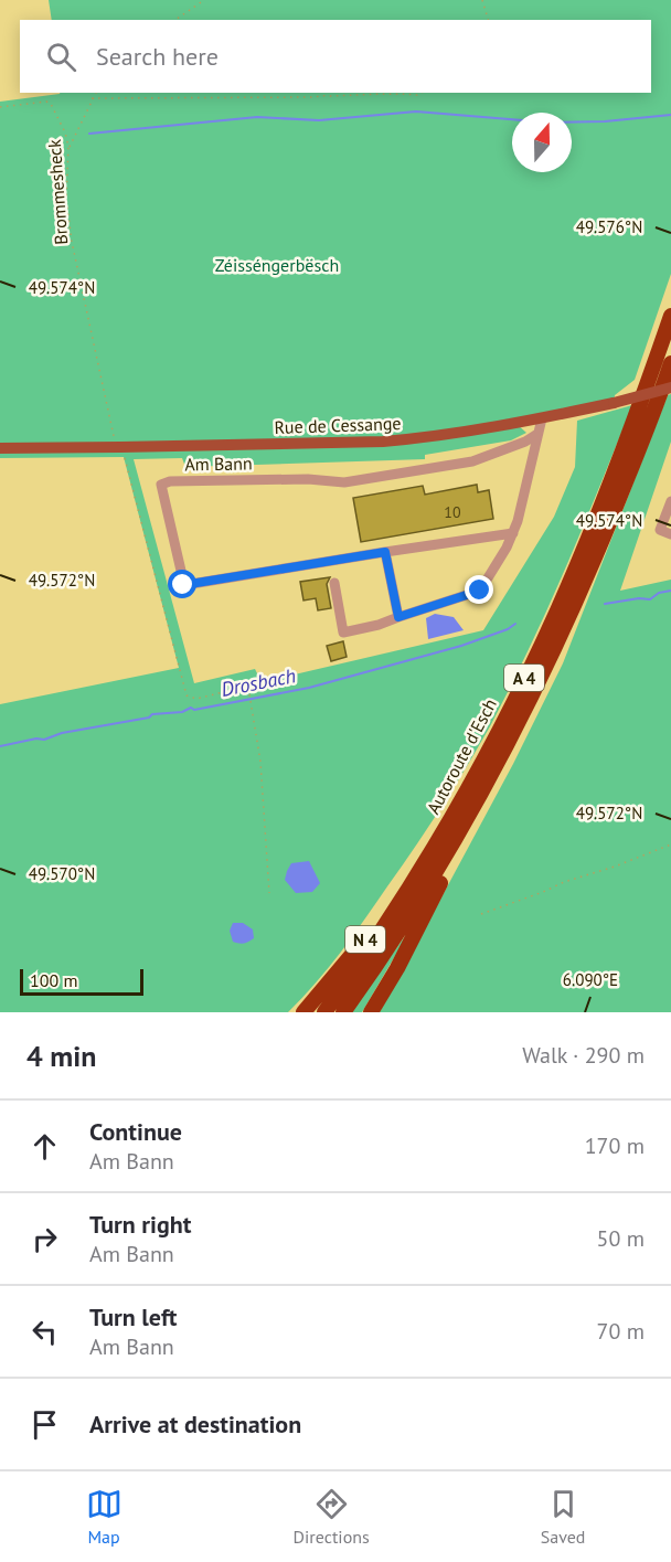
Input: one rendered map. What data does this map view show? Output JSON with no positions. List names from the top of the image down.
{
  "streets": {
    "highway": ["A 4", "Autoroute d'Esch", "N 4"],
    "main road": ["Rue de Cessange"],
    "lane": ["Am Bann"],
    "path": ["Brommesheck"]
  },
  "crossings": [
    ["Brommesheck", "Rue de Cessange"],
    ["A 4", "Autoroute d'Esch"],
    ["Autoroute d'Esch", "N 4"]
  ],
  "water": ["Drosbach"],
  "parks": ["Zéisséngerbësch"],
  "house_numbers": ["10"],
  "scale_bar": "100 m",
  "north": "top",
  "page": {
    "search": "Search here",
    "scale": "100 m",
    "heading": ["4 min", "Walk · 290 m"],
    "list": [
      ["Continue", "Am Bann", "170 m"],
      ["Turn right", "Am Bann", "50 m"],
      ["Turn left", "Am Bann", "70 m"],
      "Arrive at destination"
    ],
    "nav": ["Map", "Directions", "Saved"]
  },
  "coordinates": [
    "49.576°N",
    "49.574°N",
    "49.572°N",
    "49.570°N",
    "6.090°E"
  ]
}
